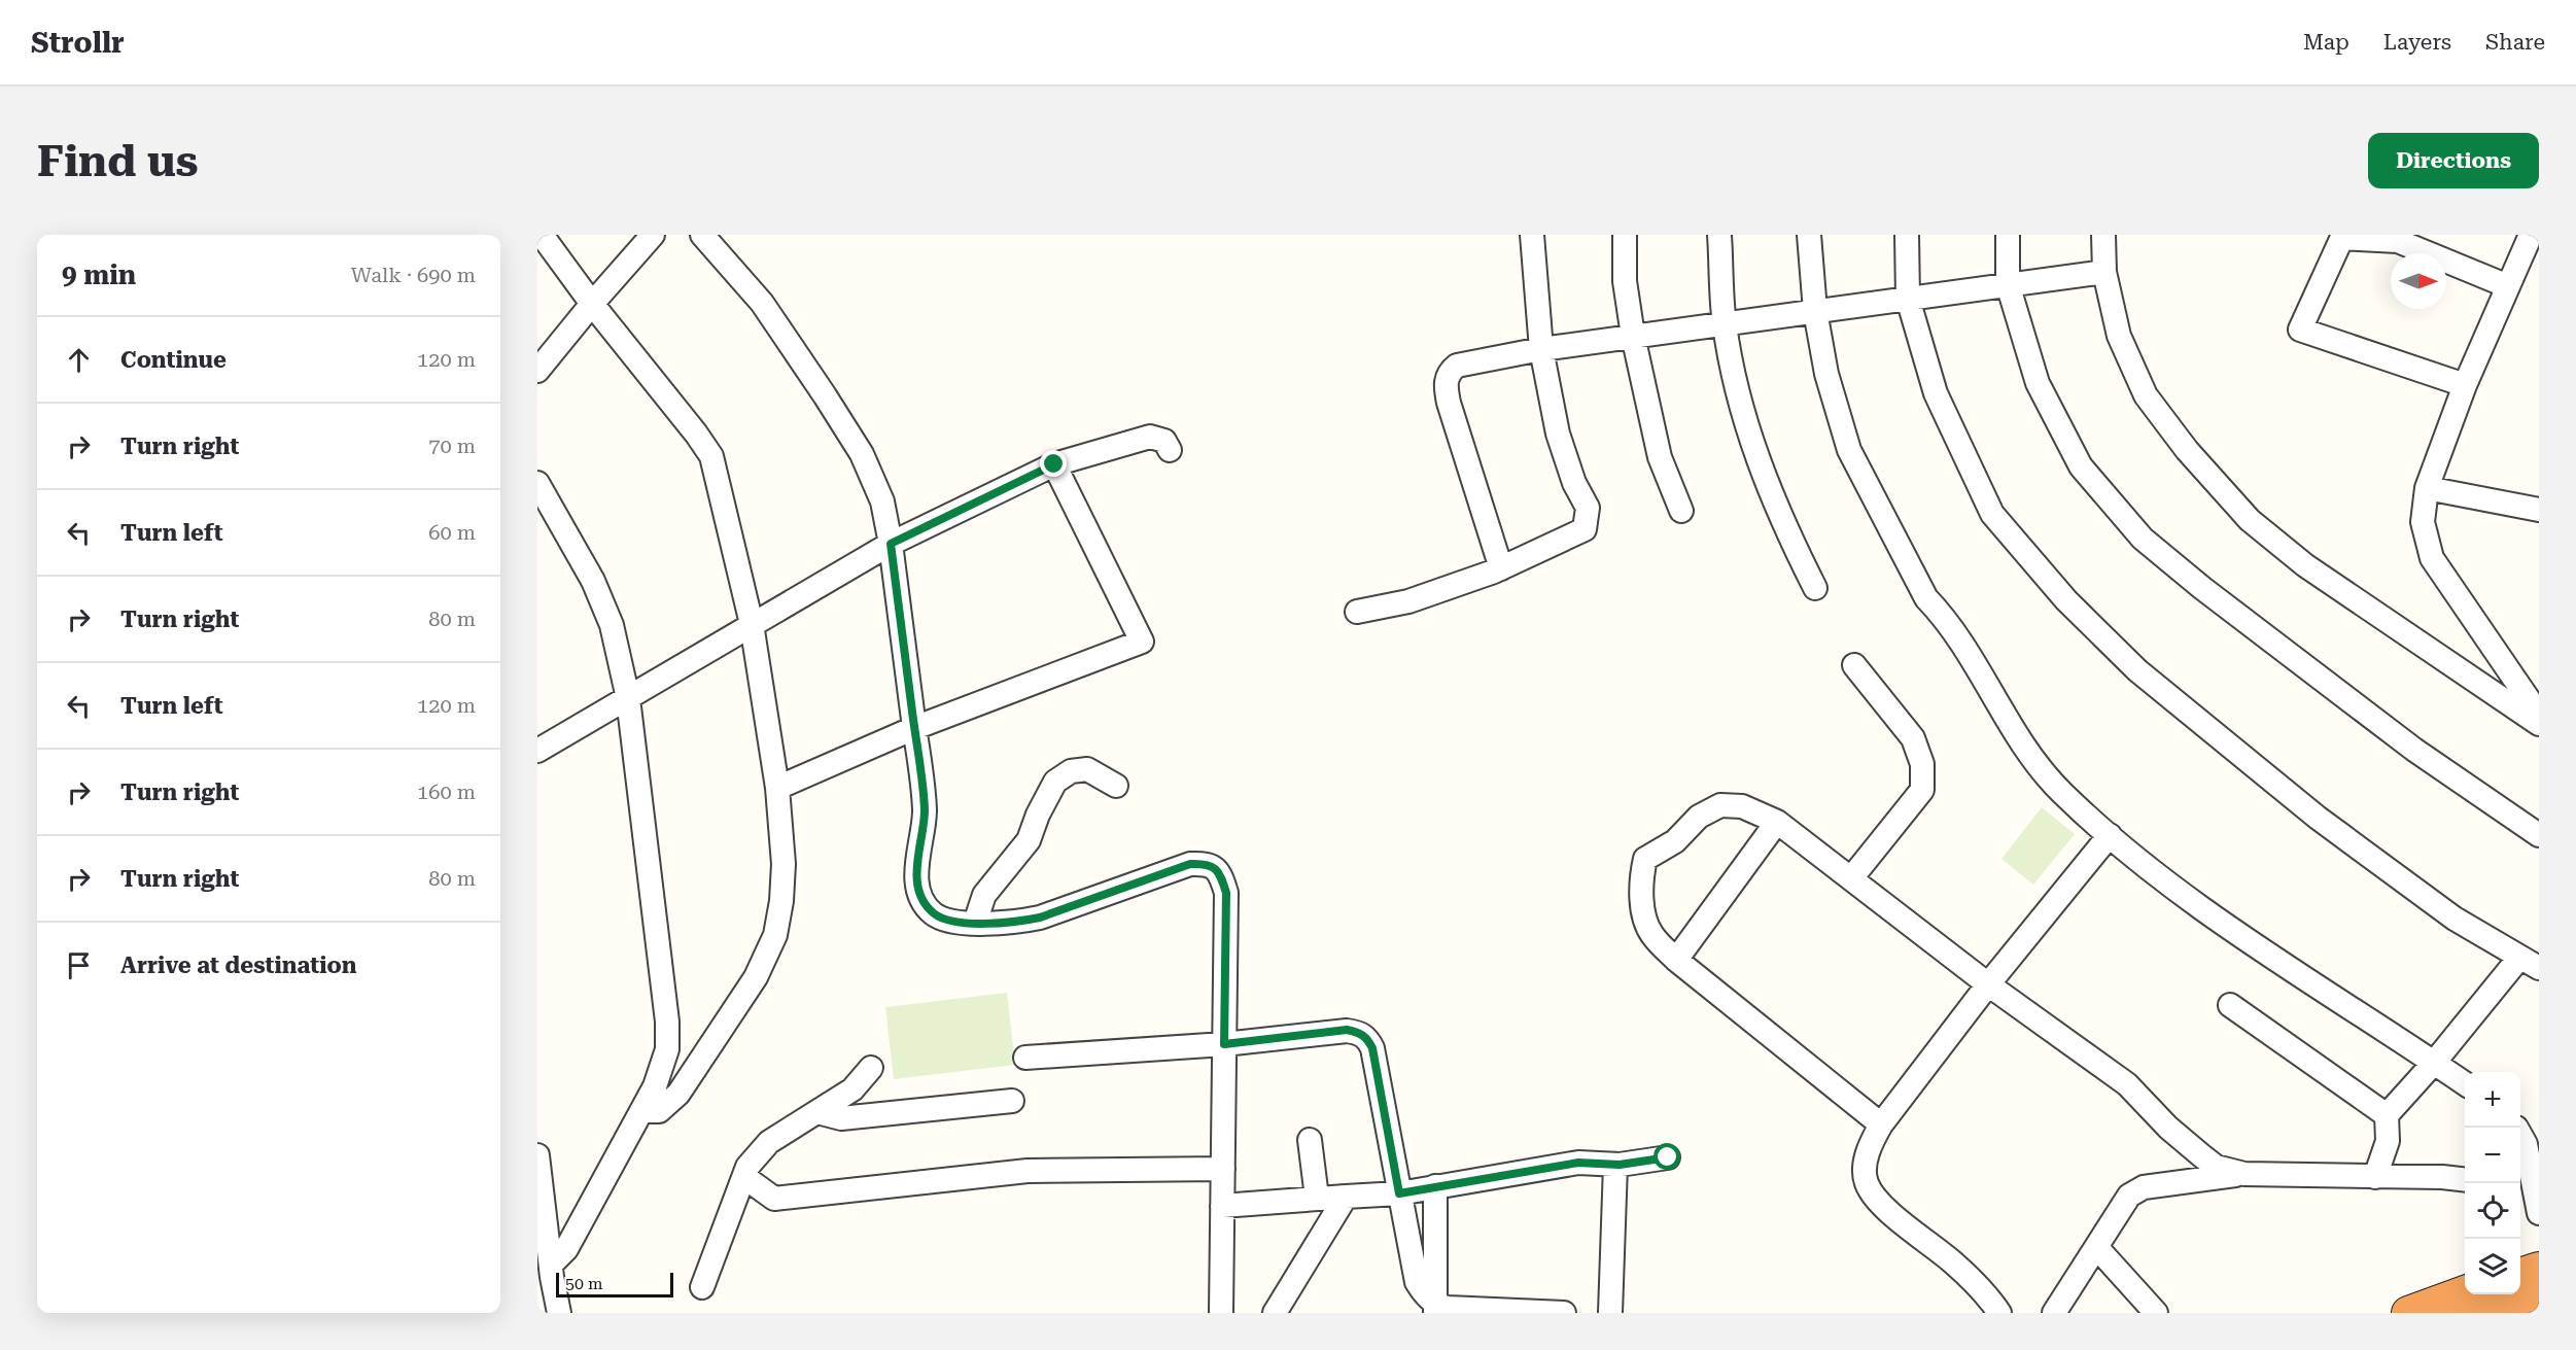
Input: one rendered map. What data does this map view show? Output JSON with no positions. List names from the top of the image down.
{
  "scale_bar": "50 m",
  "north": "right",
  "page": {
    "header": "Strollr",
    "nav": ["Map", "Layers", "Share"],
    "buttons": "Directions",
    "title": "Find us",
    "heading": ["9 min", "Walk · 690 m"],
    "list": [
      ["Continue", "120 m"],
      ["Turn right", "70 m"],
      ["Turn left", "60 m"],
      ["Turn right", "80 m"],
      ["Turn left", "120 m"],
      ["Turn right", "160 m"],
      ["Turn right", "80 m"],
      "Arrive at destination"
    ],
    "map_buttons": ["+", "−"],
    "scale": "50 m"
  }
}
